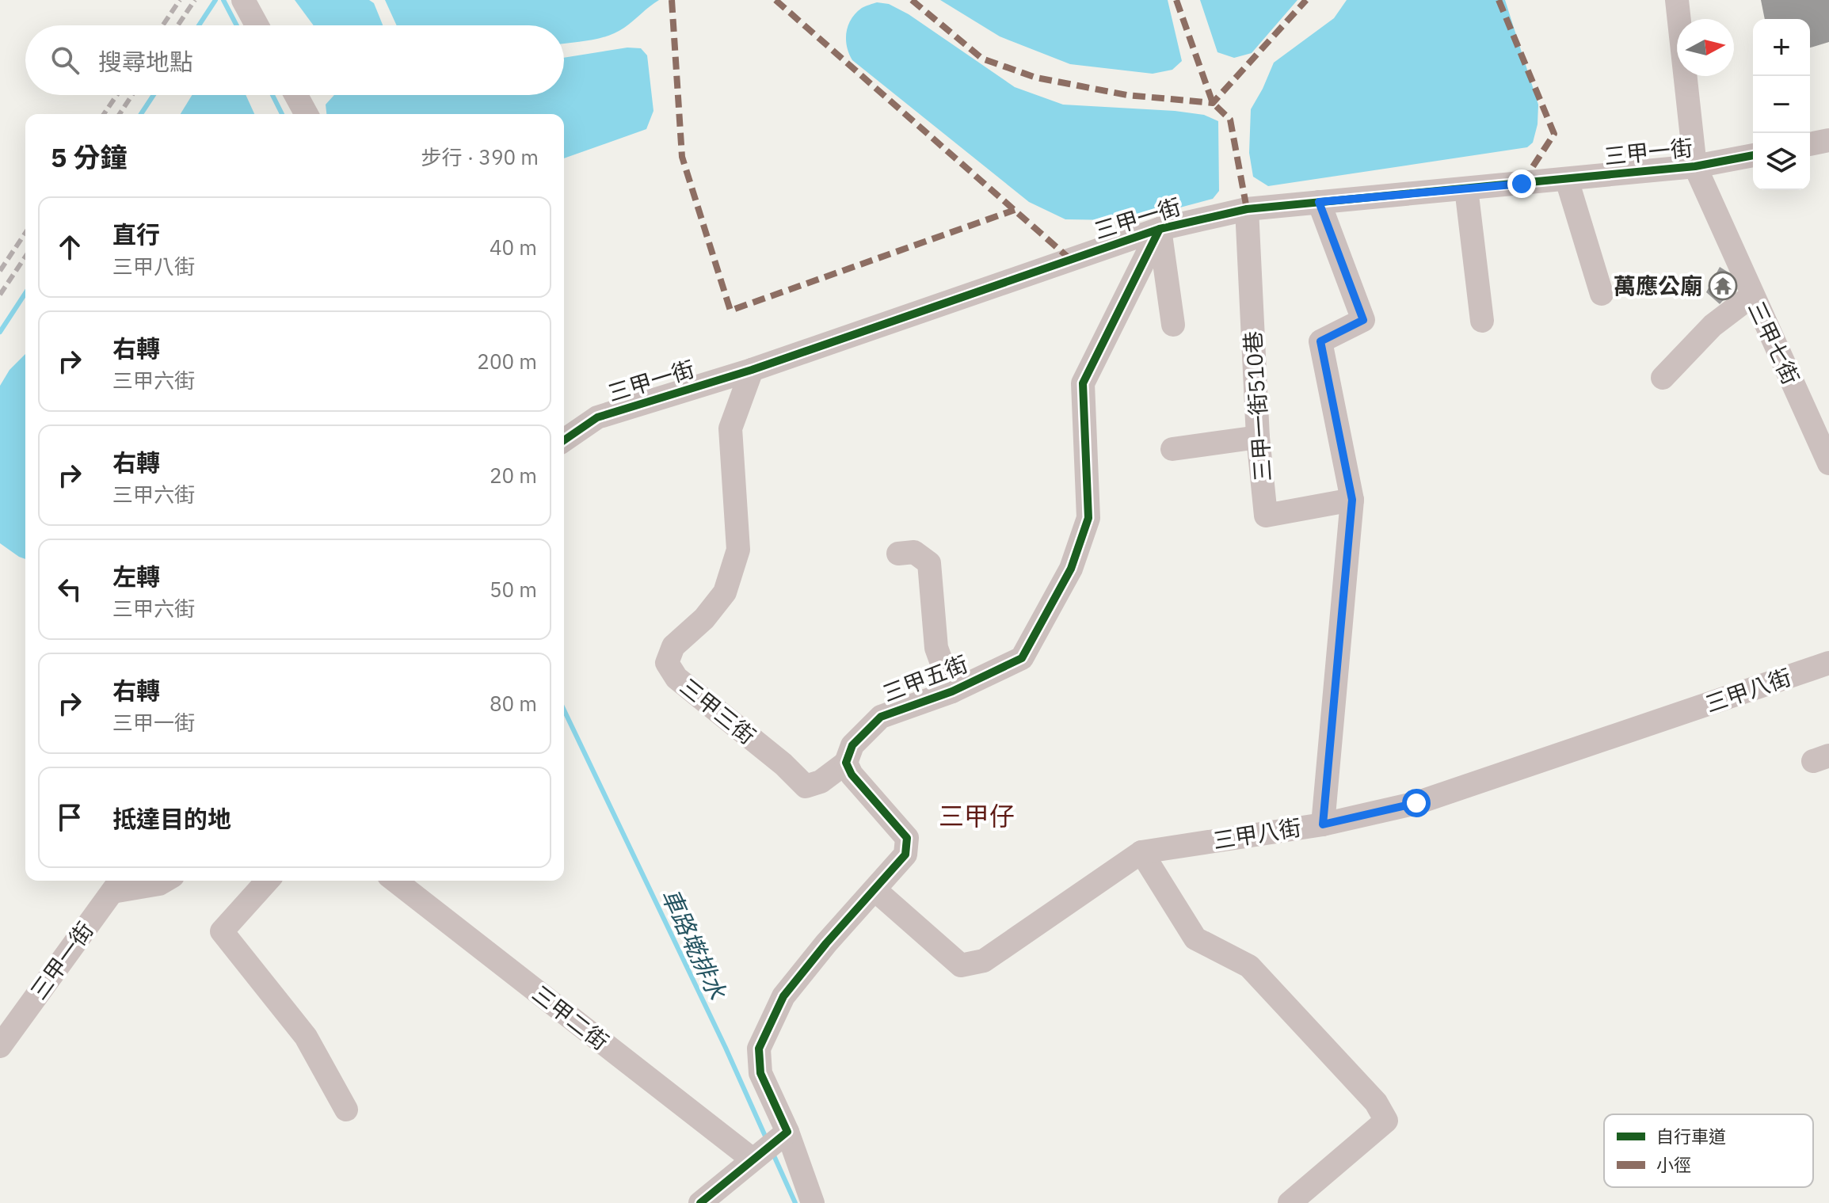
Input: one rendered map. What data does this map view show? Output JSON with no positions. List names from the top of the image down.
{
  "streets": {
    "street": [
      "三甲一街",
      "三甲七街",
      "三甲一街510巷",
      "三甲五街",
      "三甲八街",
      "三甲三街",
      "三甲二街"
    ]
  },
  "crossings": [
    ["三甲一街", "三甲七街"],
    ["三甲一街", "三甲一街510巷"],
    ["三甲一街", "三甲五街"],
    ["三甲一街", "三甲三街"],
    ["三甲五街", "三甲三街"]
  ],
  "districts": ["三甲仔"],
  "water": ["車路墘排水"],
  "places": {
    "temple": ["萬應公廟"]
  },
  "legend": ["自行車道", "小徑"],
  "north": "right",
  "page": {
    "map_buttons": ["+", "−"],
    "search": "搜尋地點",
    "heading": ["5 分鐘", "步行 · 390 m"],
    "list": [
      ["直行", "三甲八街", "40 m"],
      ["右轉", "三甲六街", "200 m"],
      ["右轉", "三甲六街", "20 m"],
      ["左轉", "三甲六街", "50 m"],
      ["右轉", "三甲一街", "80 m"],
      "抵達目的地"
    ]
  }
}
